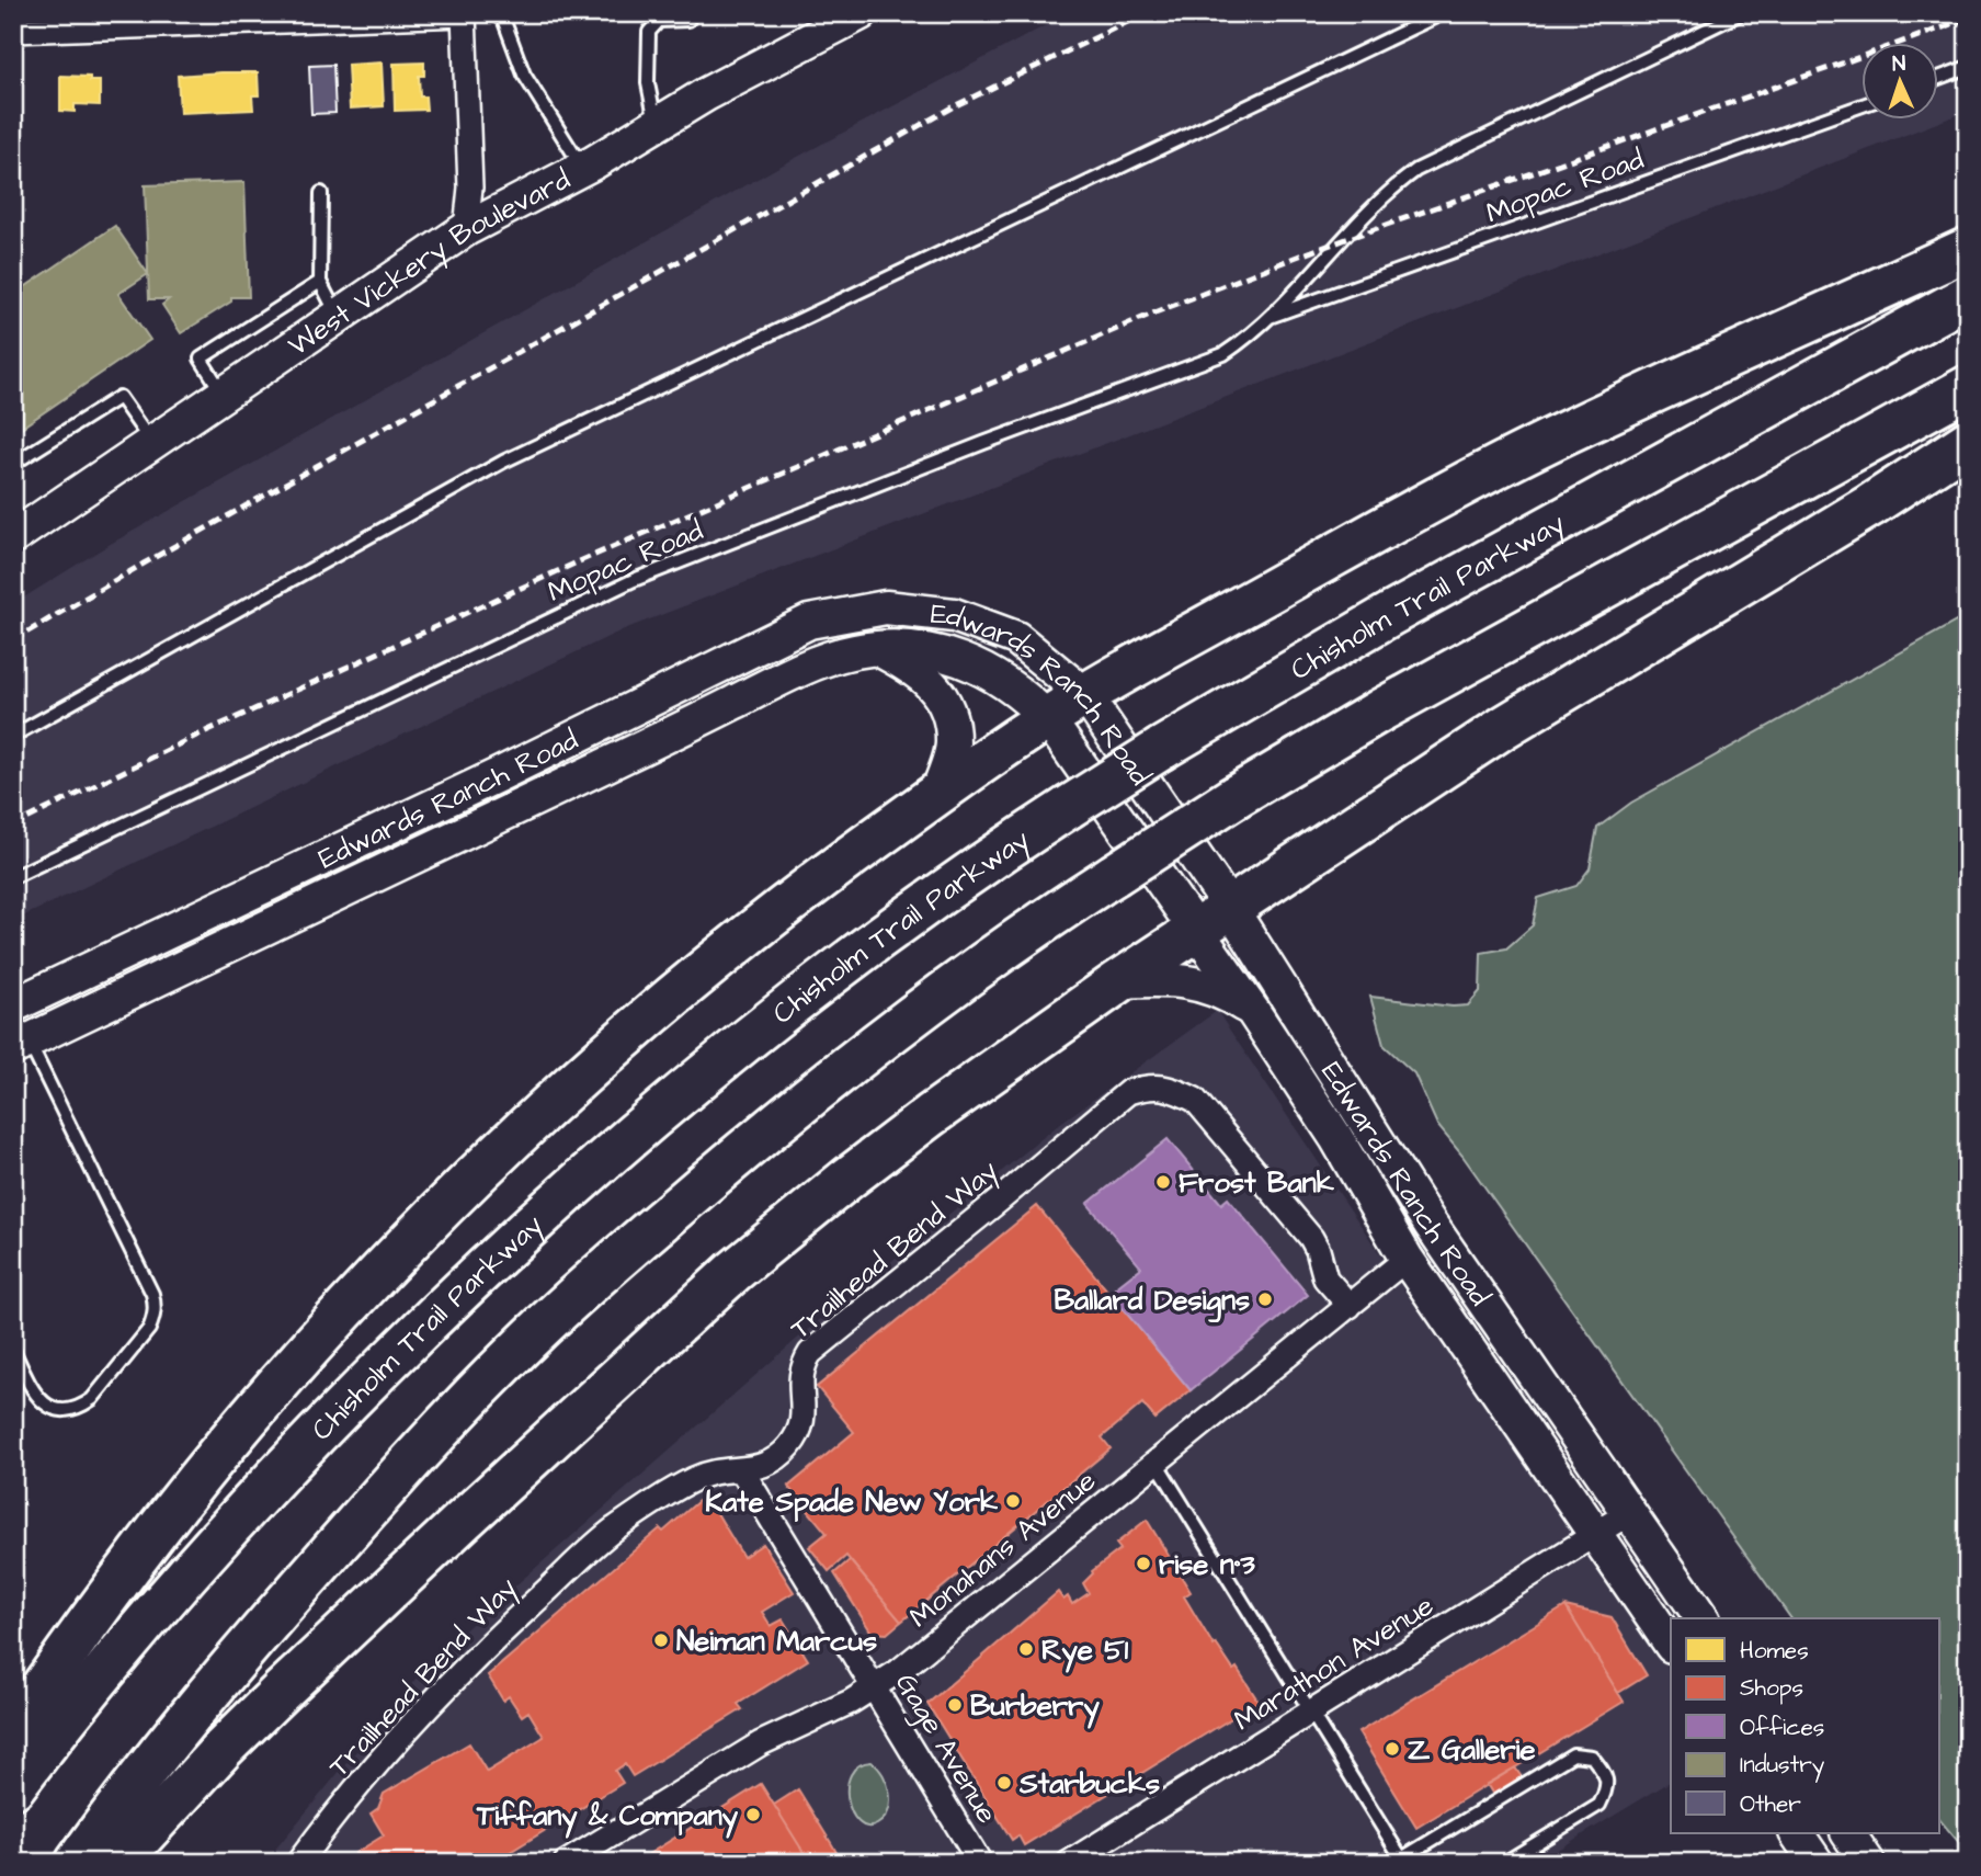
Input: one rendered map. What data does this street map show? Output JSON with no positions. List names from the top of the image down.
{
  "streets": {
    "highway": ["Chisholm Trail Parkway"],
    "street": [
      "West Vickery Boulevard",
      "Edwards Ranch Road",
      "Trailhead Bend Way",
      "Monahans Avenue",
      "Marathon Avenue",
      "Gage Avenue"
    ],
    "lane": ["Mopac Road"]
  },
  "crossings": [
    ["Edwards Ranch Road", "Monahans Avenue"],
    ["Edwards Ranch Road", "Marathon Avenue"],
    ["Trailhead Bend Way", "Monahans Avenue"],
    ["Trailhead Bend Way", "Gage Avenue"],
    ["Monahans Avenue", "Gage Avenue"]
  ],
  "places": [
    "Frost Bank",
    "Ballard Designs",
    "Kate Spade New York",
    "rise n°3",
    "Neiman Marcus",
    "Rye 51",
    "Burberry",
    "Z Gallerie",
    "Starbucks",
    "Tiffany & Company"
  ],
  "legend": [
    "Homes",
    "Shops",
    "Offices",
    "Industry",
    "Other"
  ],
  "north": "top"
}
